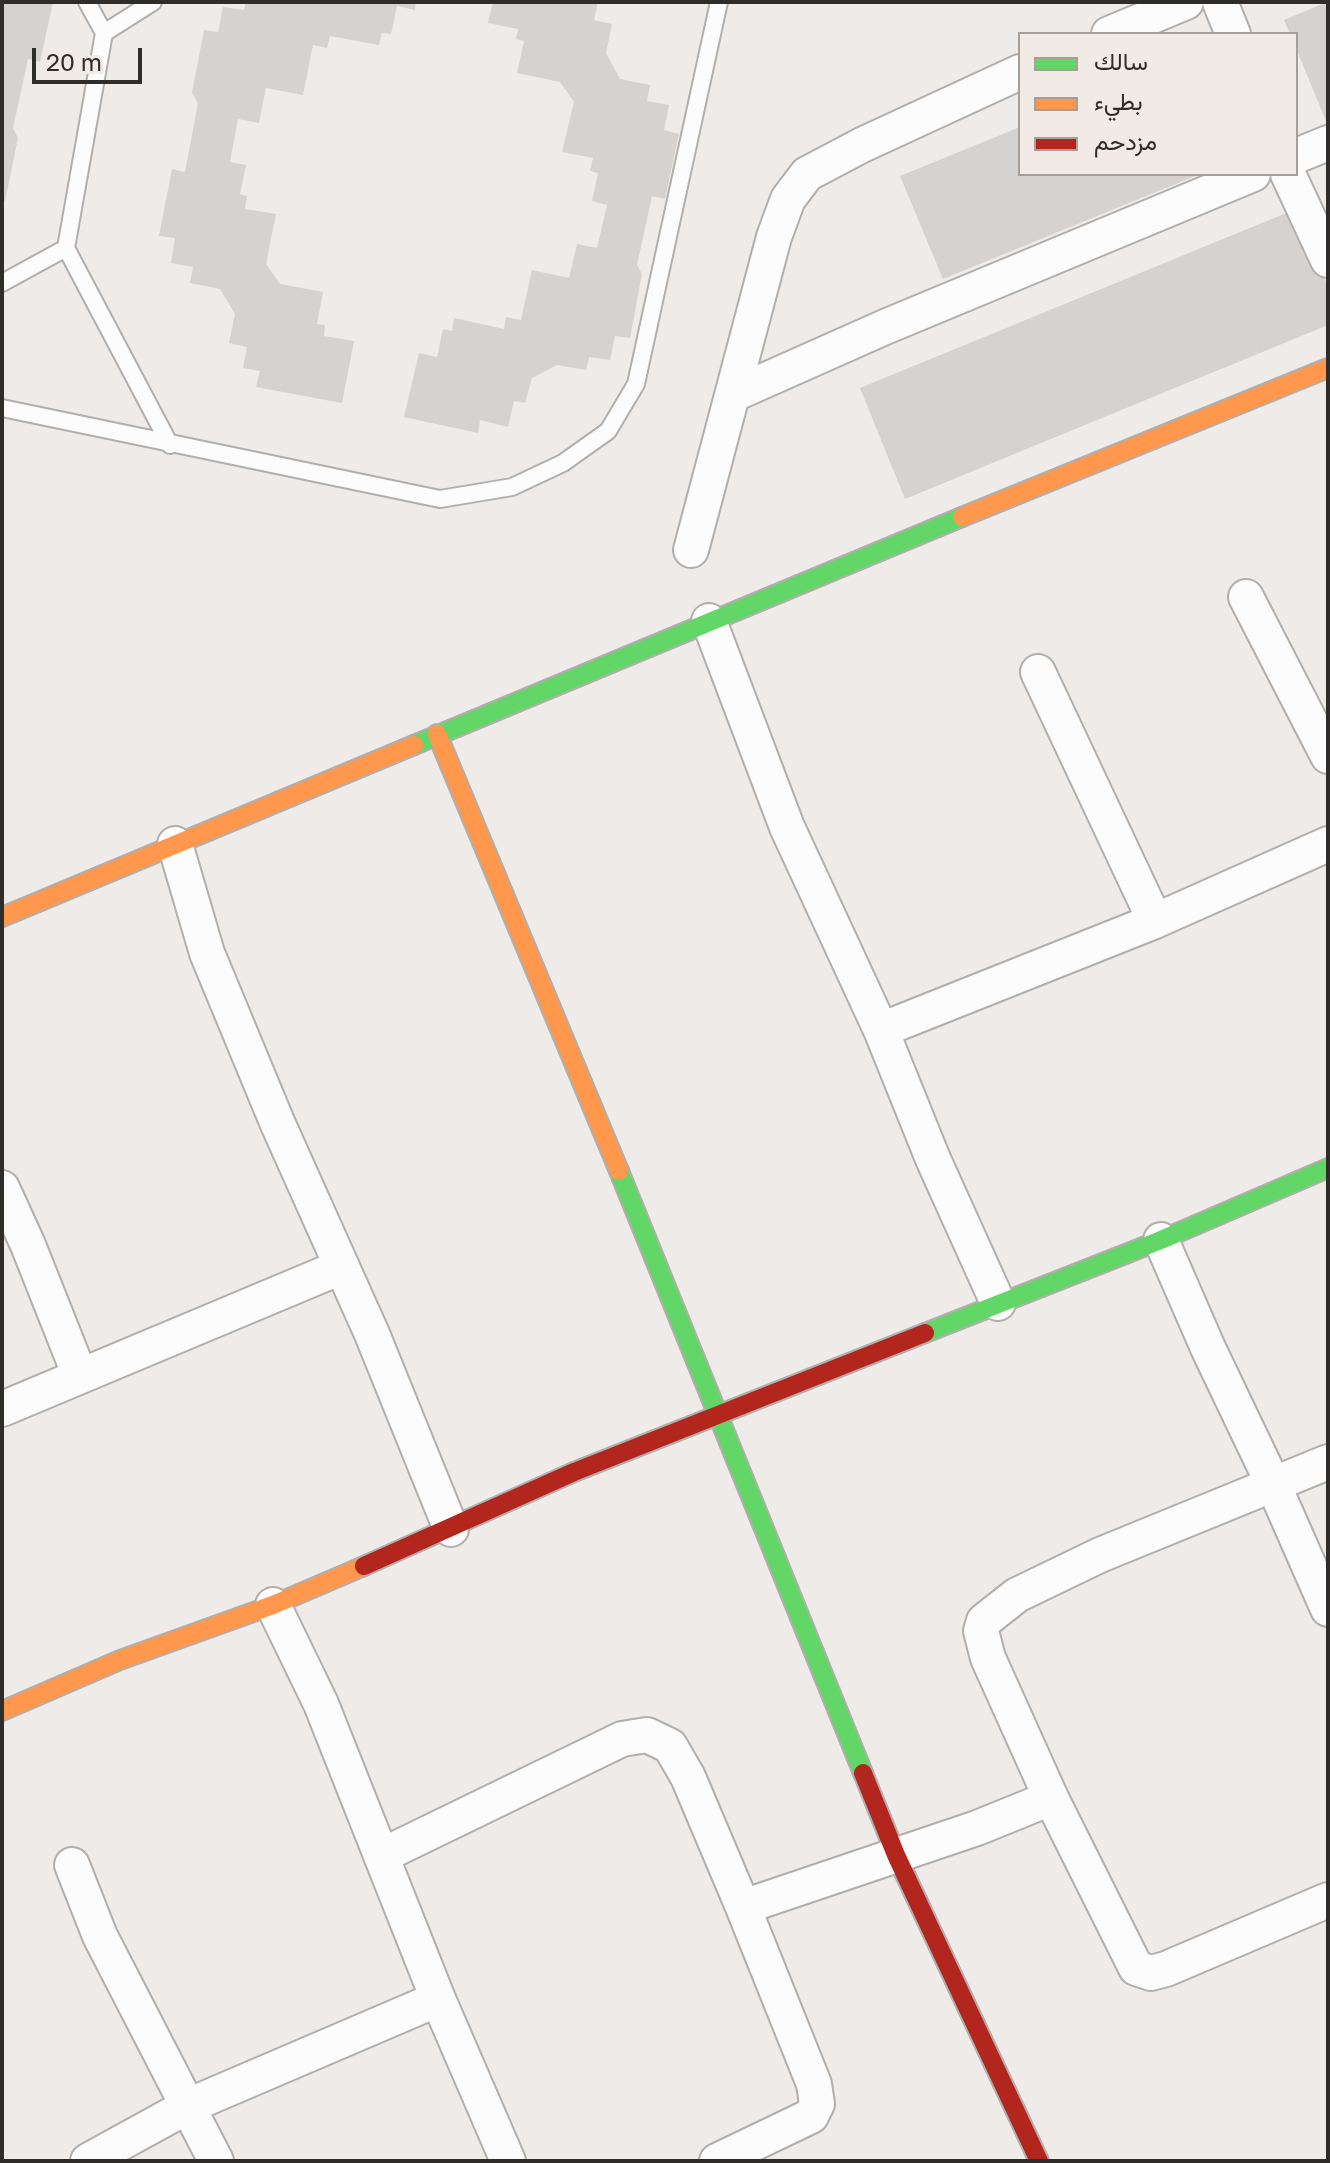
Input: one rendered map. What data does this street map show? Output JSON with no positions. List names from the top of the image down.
{
  "legend": ["سالك", "بطيء", "مزدحم"],
  "scale_bar": "20 m"
}
